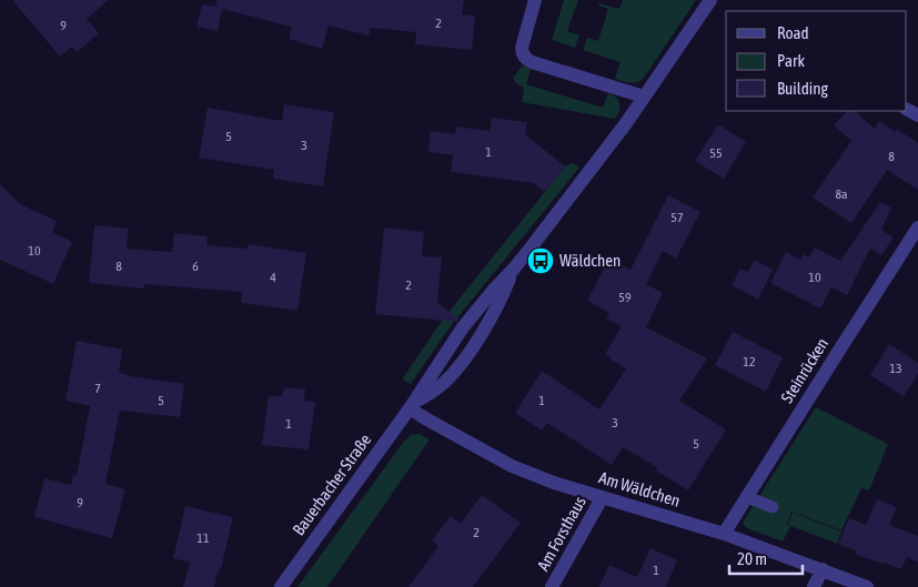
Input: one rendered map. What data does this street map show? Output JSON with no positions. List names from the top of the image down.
{
  "streets": {
    "street": [
      "Steinrücken",
      "Bauerbacher Straße",
      "Am Wäldchen",
      "Am Forsthaus"
    ]
  },
  "crossings": [
    ["Steinrücken", "Am Wäldchen"],
    ["Bauerbacher Straße", "Am Wäldchen"],
    ["Am Wäldchen", "Am Forsthaus"]
  ],
  "places": {
    "bus stop": ["Wäldchen"]
  },
  "house_numbers": [
    "2",
    "9",
    "5",
    "3",
    "1",
    "55",
    "8",
    "8a",
    "57",
    "10",
    "8",
    "6",
    "4",
    "10",
    "2",
    "59",
    "12",
    "13",
    "7",
    "5",
    "1",
    "3",
    "1",
    "5",
    "9",
    "2",
    "11",
    "1"
  ],
  "legend": ["Road", "Park", "Building"],
  "scale_bar": "20 m"
}
